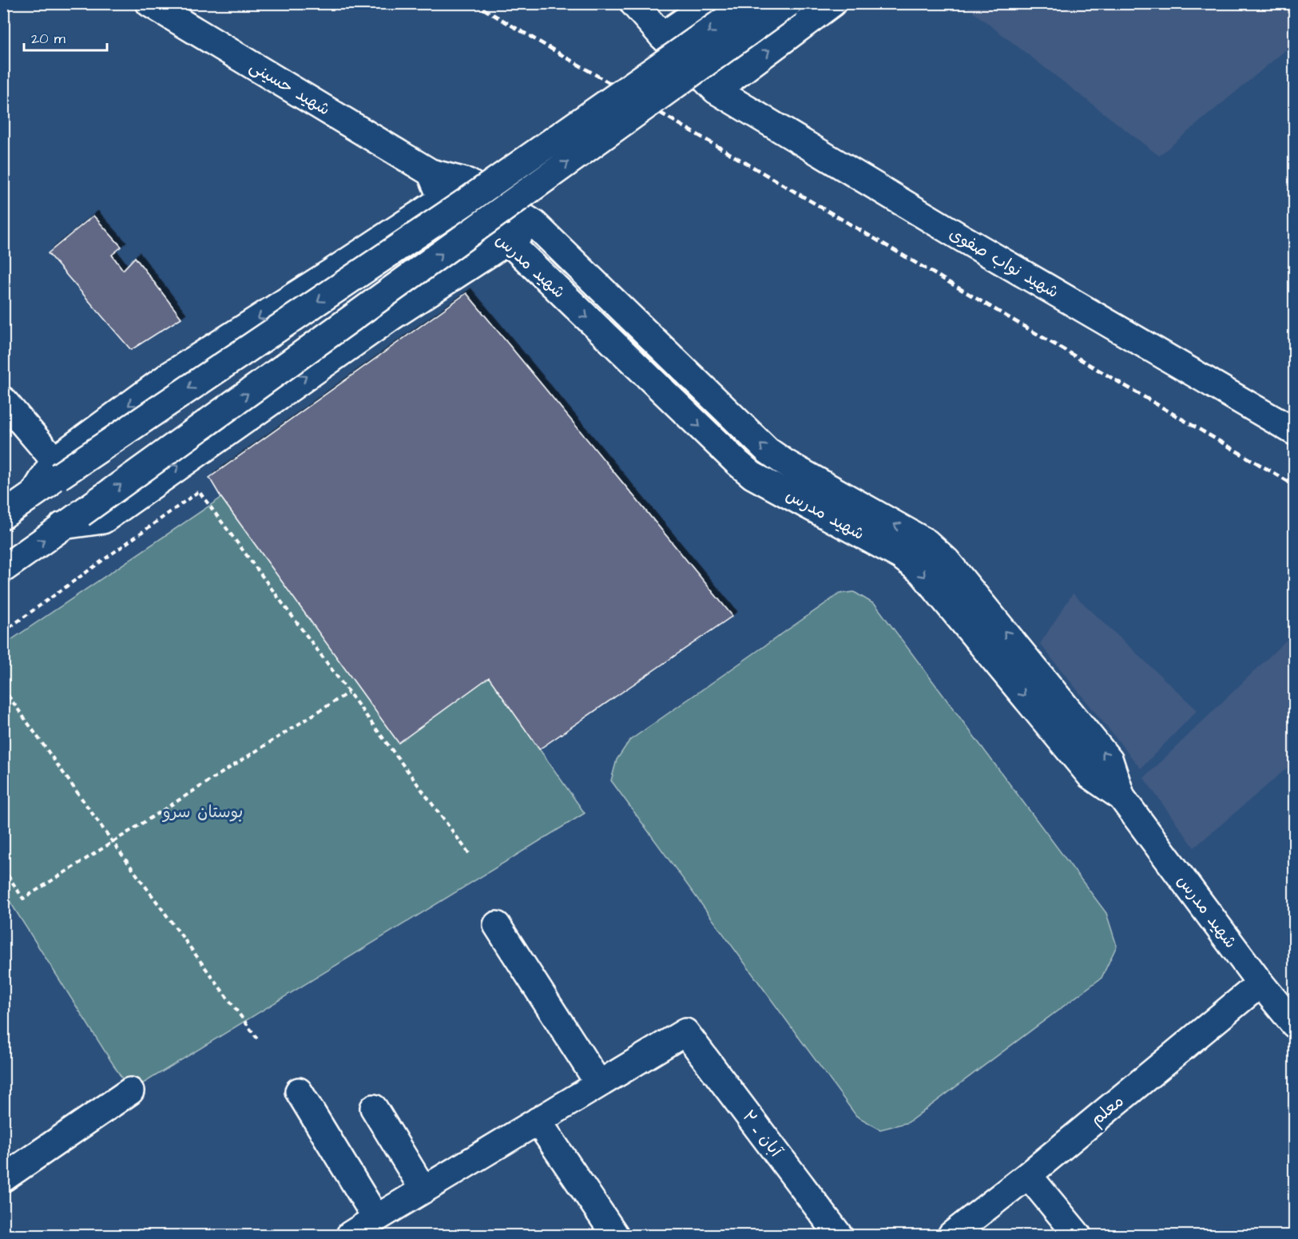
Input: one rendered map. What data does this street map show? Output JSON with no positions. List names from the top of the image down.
{
  "streets": {
    "street": [
      "شهید حسینی",
      "شهید نواب صفوی",
      "شهید مدرس",
      "معلم",
      "آبان ـ ۲"
    ]
  },
  "crossings": [
    ["شهید حسینی", "شهید مدرس"],
    ["شهید مدرس", "معلم"]
  ],
  "parks": ["بوستان سرو"],
  "scale_bar": "20 m"
}
